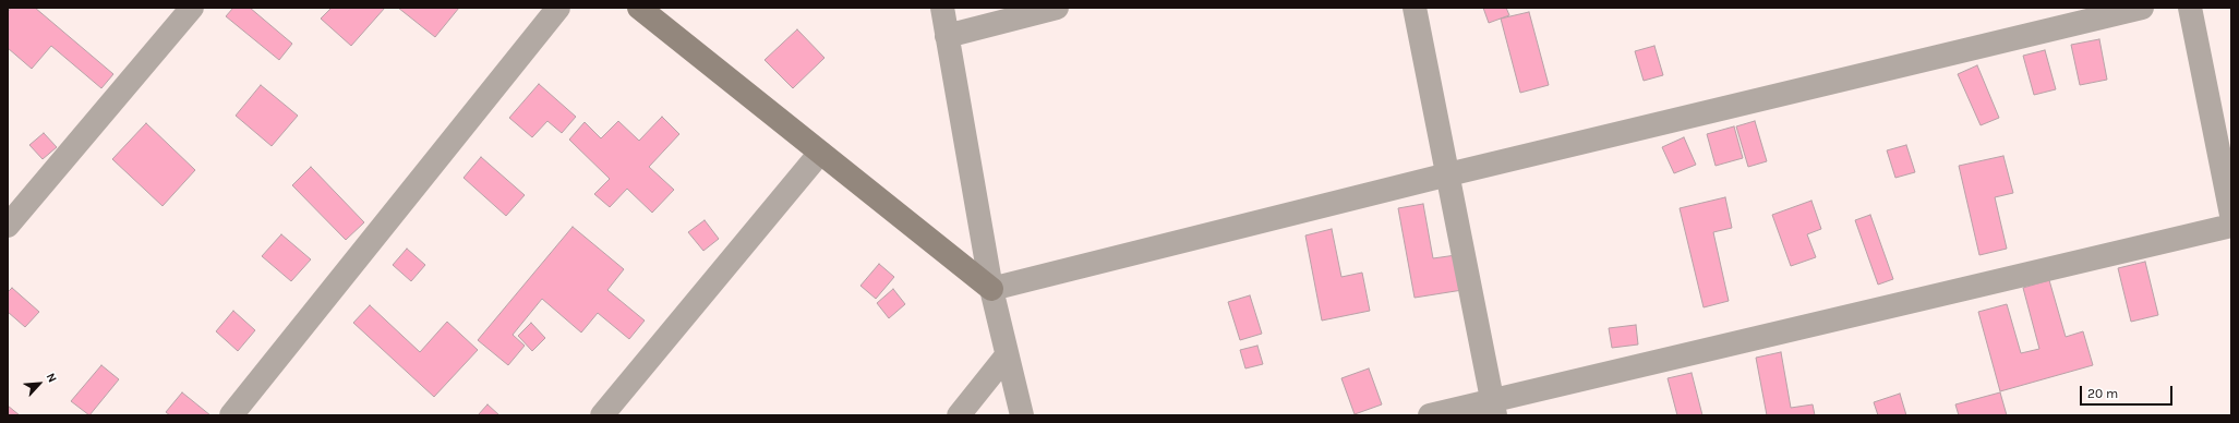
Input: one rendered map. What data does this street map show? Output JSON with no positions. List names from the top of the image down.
{
  "scale_bar": "20 m",
  "north": "top right"
}
